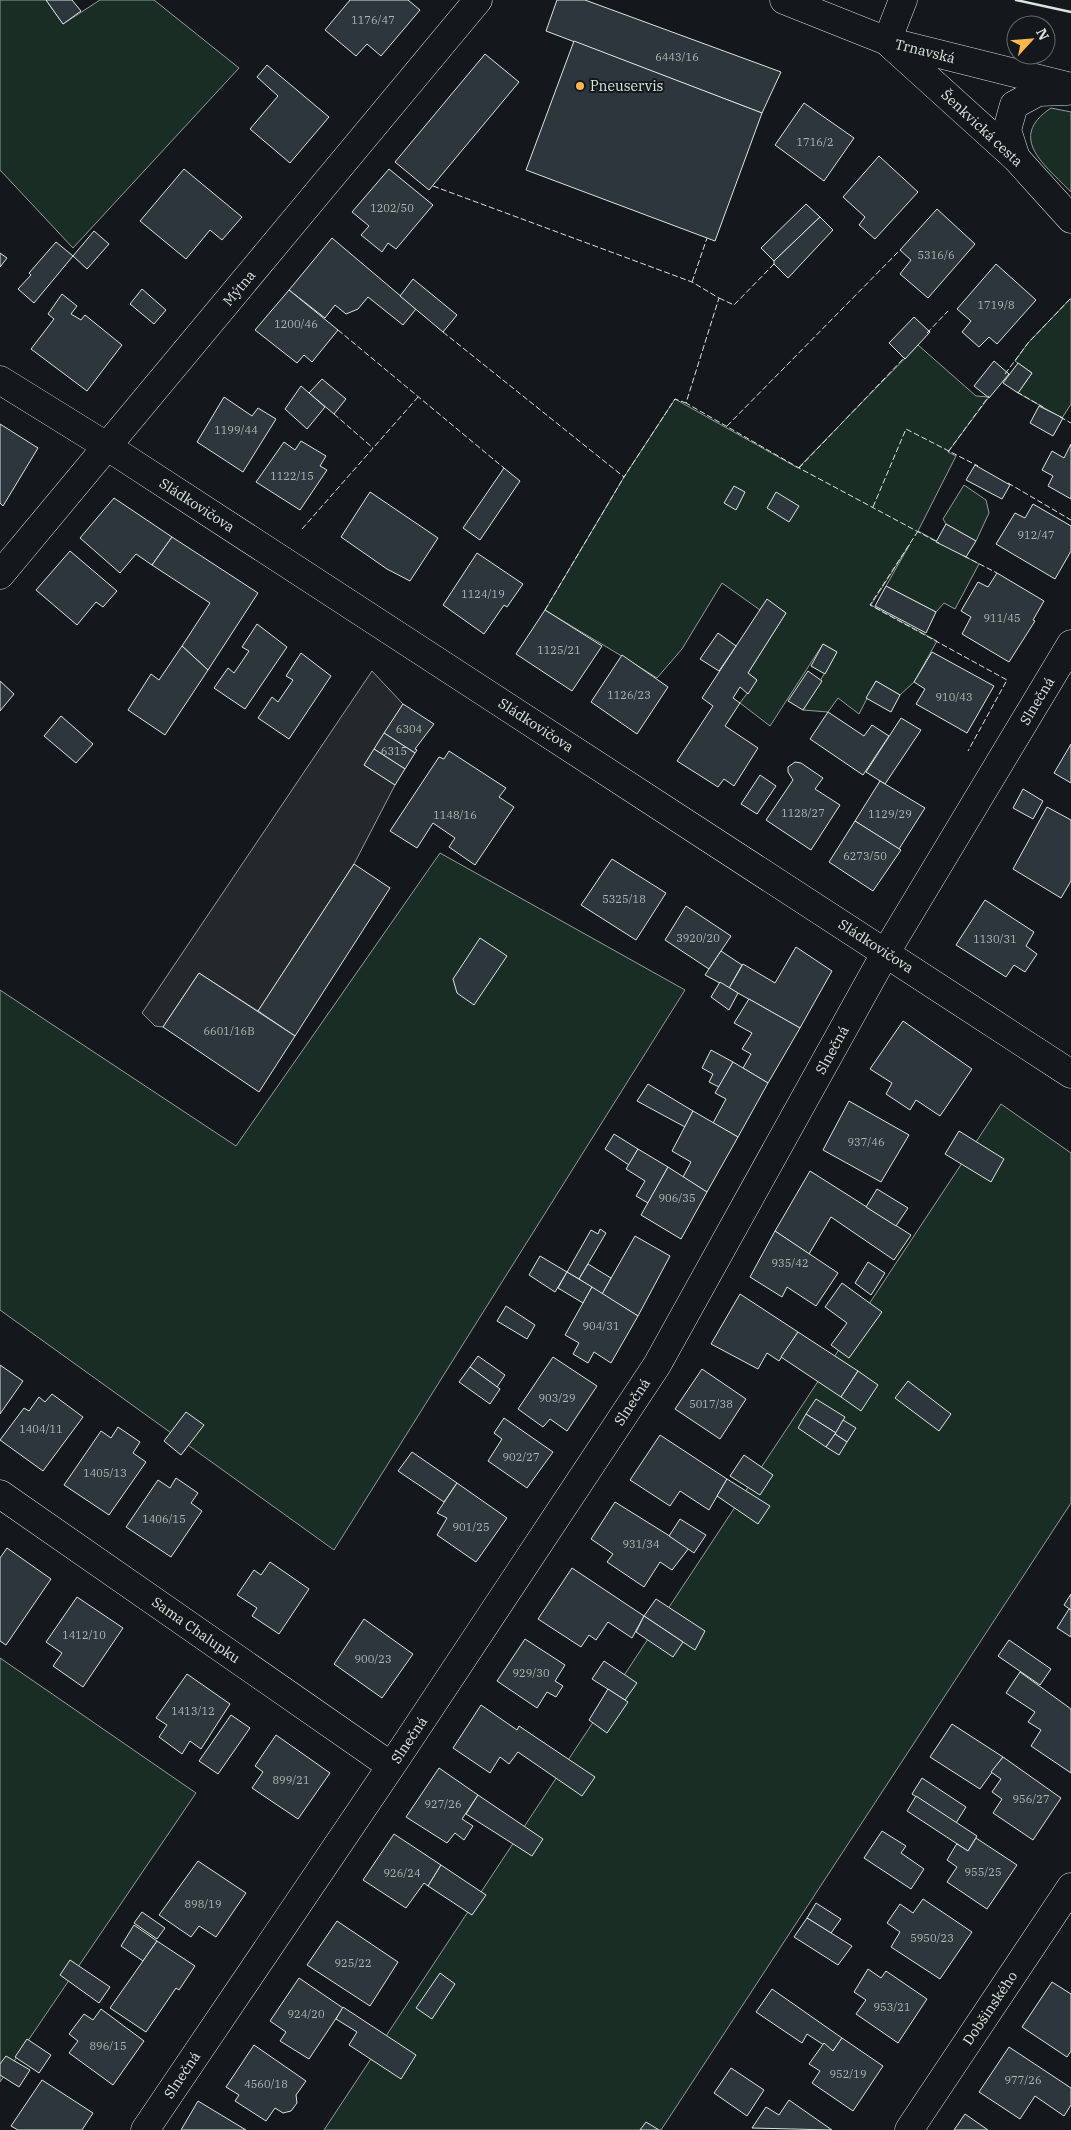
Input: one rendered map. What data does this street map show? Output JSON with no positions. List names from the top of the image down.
{
  "streets": {
    "street": [
      "Trnavská",
      "Šenkvická cesta",
      "Mýtna",
      "Sládkovičova",
      "Slnečná",
      "Sama Chalupku",
      "Dobšinského"
    ]
  },
  "crossings": [
    ["Trnavská", "Šenkvická cesta"],
    ["Mýtna", "Sládkovičova"],
    ["Sládkovičova", "Slnečná"],
    ["Slnečná", "Sama Chalupku"]
  ],
  "places": ["Pneuservis"],
  "house_numbers": [
    "1176/47",
    "6443/16",
    "1716/2",
    "1202/50",
    "5316/6",
    "1719/8",
    "1200/46",
    "1199/44",
    "1122/15",
    "912/47",
    "1124/19",
    "911/45",
    "1125/21",
    "1126/23",
    "910/43",
    "6304",
    "6315",
    "1128/27",
    "1129/29",
    "1148/16",
    "6273/50",
    "5325/18",
    "3920/20",
    "1130/31",
    "6601/16B",
    "937/46",
    "906/35",
    "935/42",
    "904/31",
    "903/29",
    "5017/38",
    "1404/11",
    "902/27",
    "1405/13",
    "1406/15",
    "901/25",
    "931/34",
    "1412/10",
    "900/23",
    "929/30",
    "1413/12",
    "899/21",
    "956/27",
    "927/26",
    "955/25",
    "926/24",
    "898/19",
    "5950/23",
    "925/22",
    "953/21",
    "924/20",
    "896/15",
    "952/19",
    "977/26",
    "4560/18"
  ],
  "north": "top right"
}
